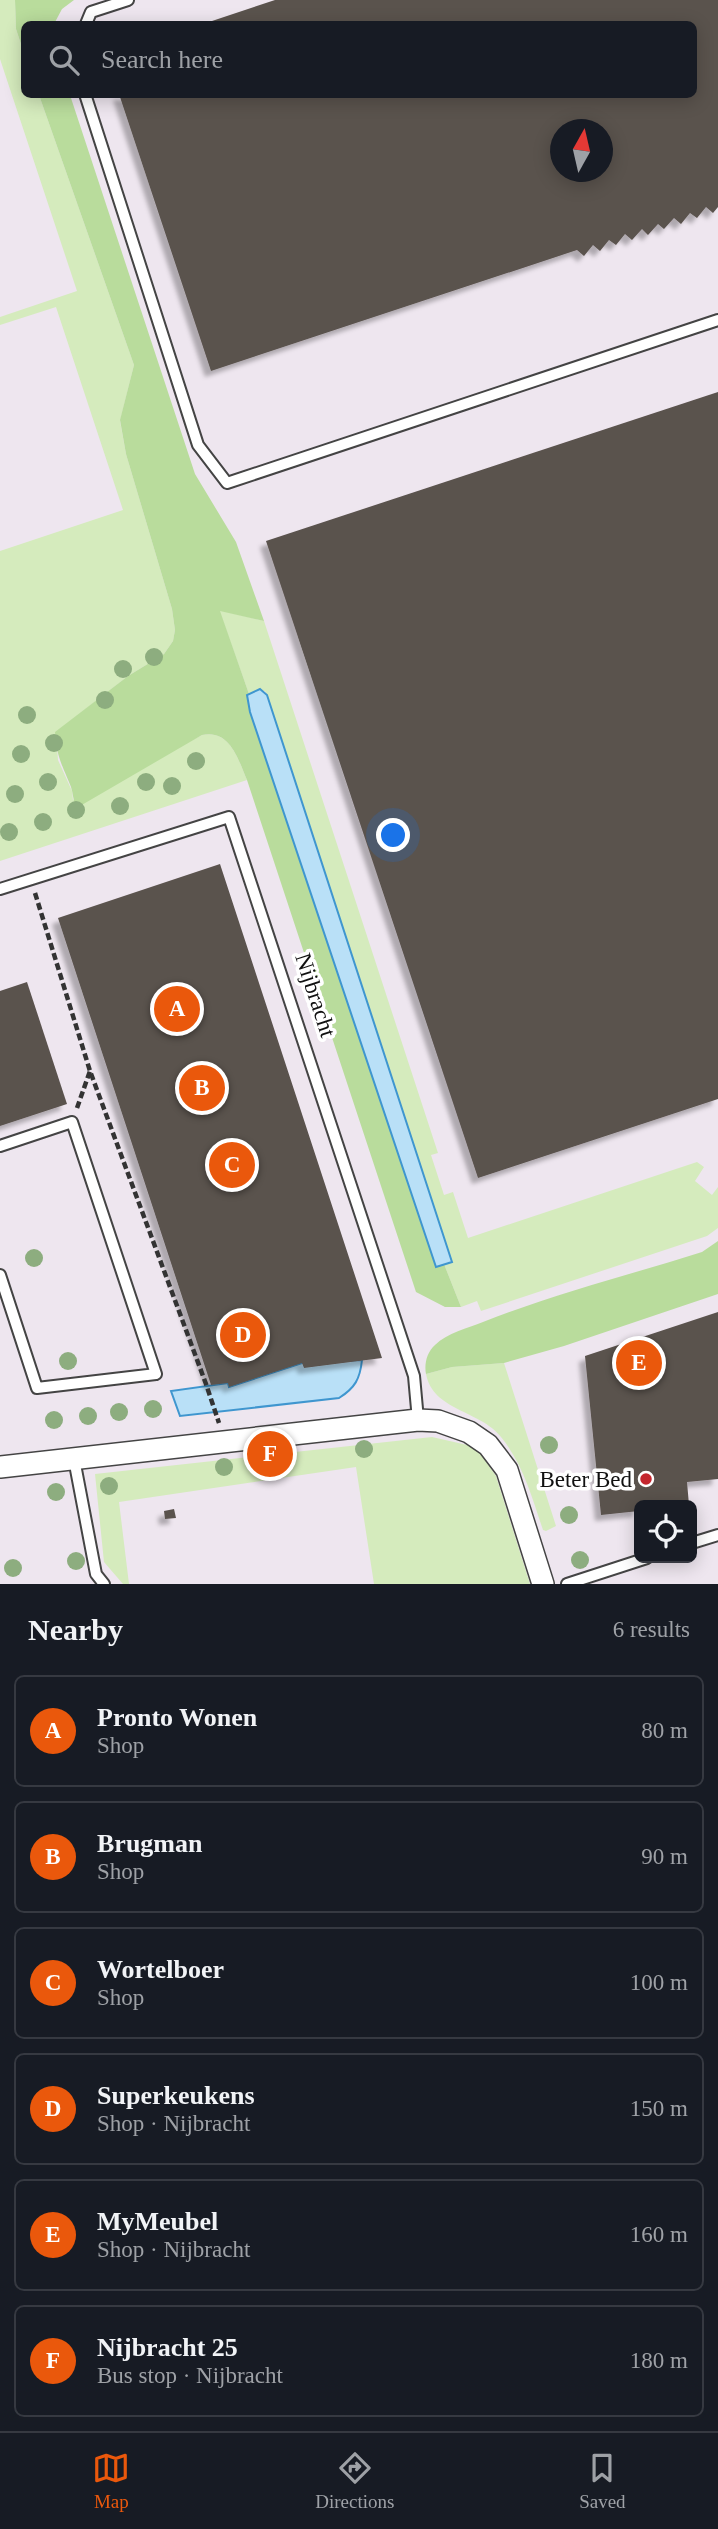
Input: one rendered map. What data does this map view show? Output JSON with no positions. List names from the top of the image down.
{
  "streets": {
    "lane": ["Nijbracht"]
  },
  "places": ["Beter Bed"],
  "north": "top",
  "page": {
    "search": "Search here",
    "pins": [
      "A",
      "B",
      "C",
      "D",
      "E",
      "F"
    ],
    "heading": ["Nearby", "6 results"],
    "list": [
      {
        "mark": "A",
        "name": "Pronto Wonen",
        "note": "Shop",
        "value": "80 m"
      },
      {
        "mark": "B",
        "name": "Brugman",
        "note": "Shop",
        "value": "90 m"
      },
      {
        "mark": "C",
        "name": "Wortelboer",
        "note": "Shop",
        "value": "100 m"
      },
      {
        "mark": "D",
        "name": "Superkeukens",
        "note": "Shop · Nijbracht",
        "value": "150 m"
      },
      {
        "mark": "E",
        "name": "MyMeubel",
        "note": "Shop · Nijbracht",
        "value": "160 m"
      },
      {
        "mark": "F",
        "name": "Nijbracht 25",
        "note": "Bus stop · Nijbracht",
        "value": "180 m"
      }
    ],
    "nav": ["Map", "Directions", "Saved"]
  }
}
